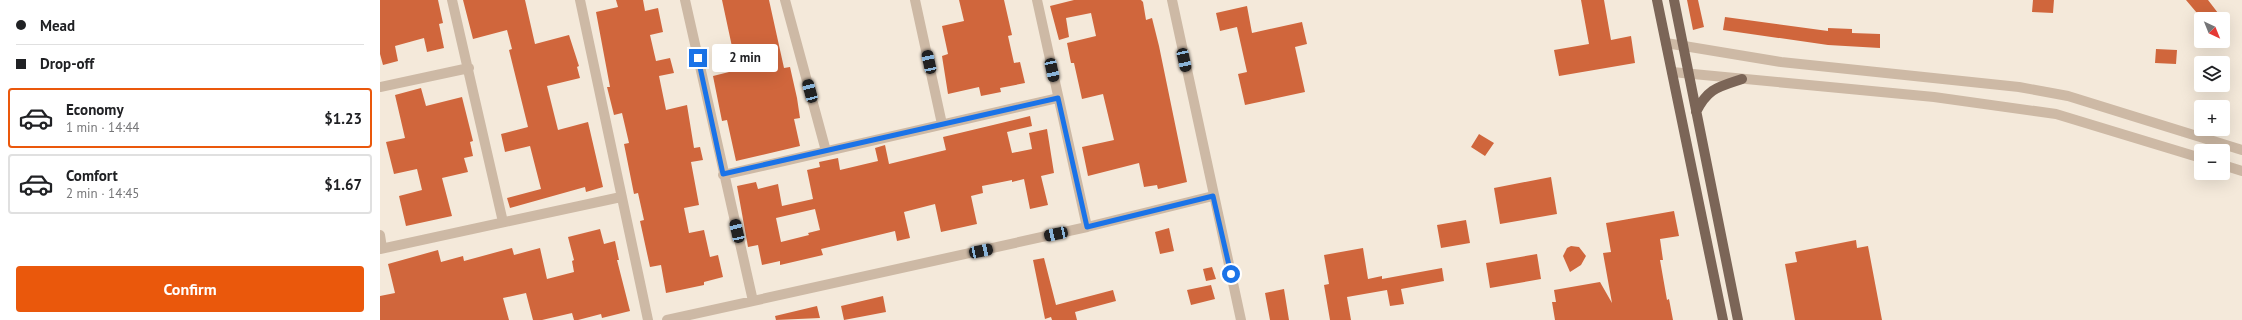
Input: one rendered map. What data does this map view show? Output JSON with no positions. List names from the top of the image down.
{
  "north": "bottom right",
  "page": {
    "banner": ["Mead", "Drop-off"],
    "map_buttons": ["+", "−"],
    "bubble": "2 min",
    "list": [
      {
        "name": "Economy",
        "note": "1 min · 14:44",
        "value": "$1.23"
      },
      {
        "name": "Comfort",
        "note": "2 min · 14:45",
        "value": "$1.67"
      }
    ],
    "buttons": "Confirm"
  }
}
